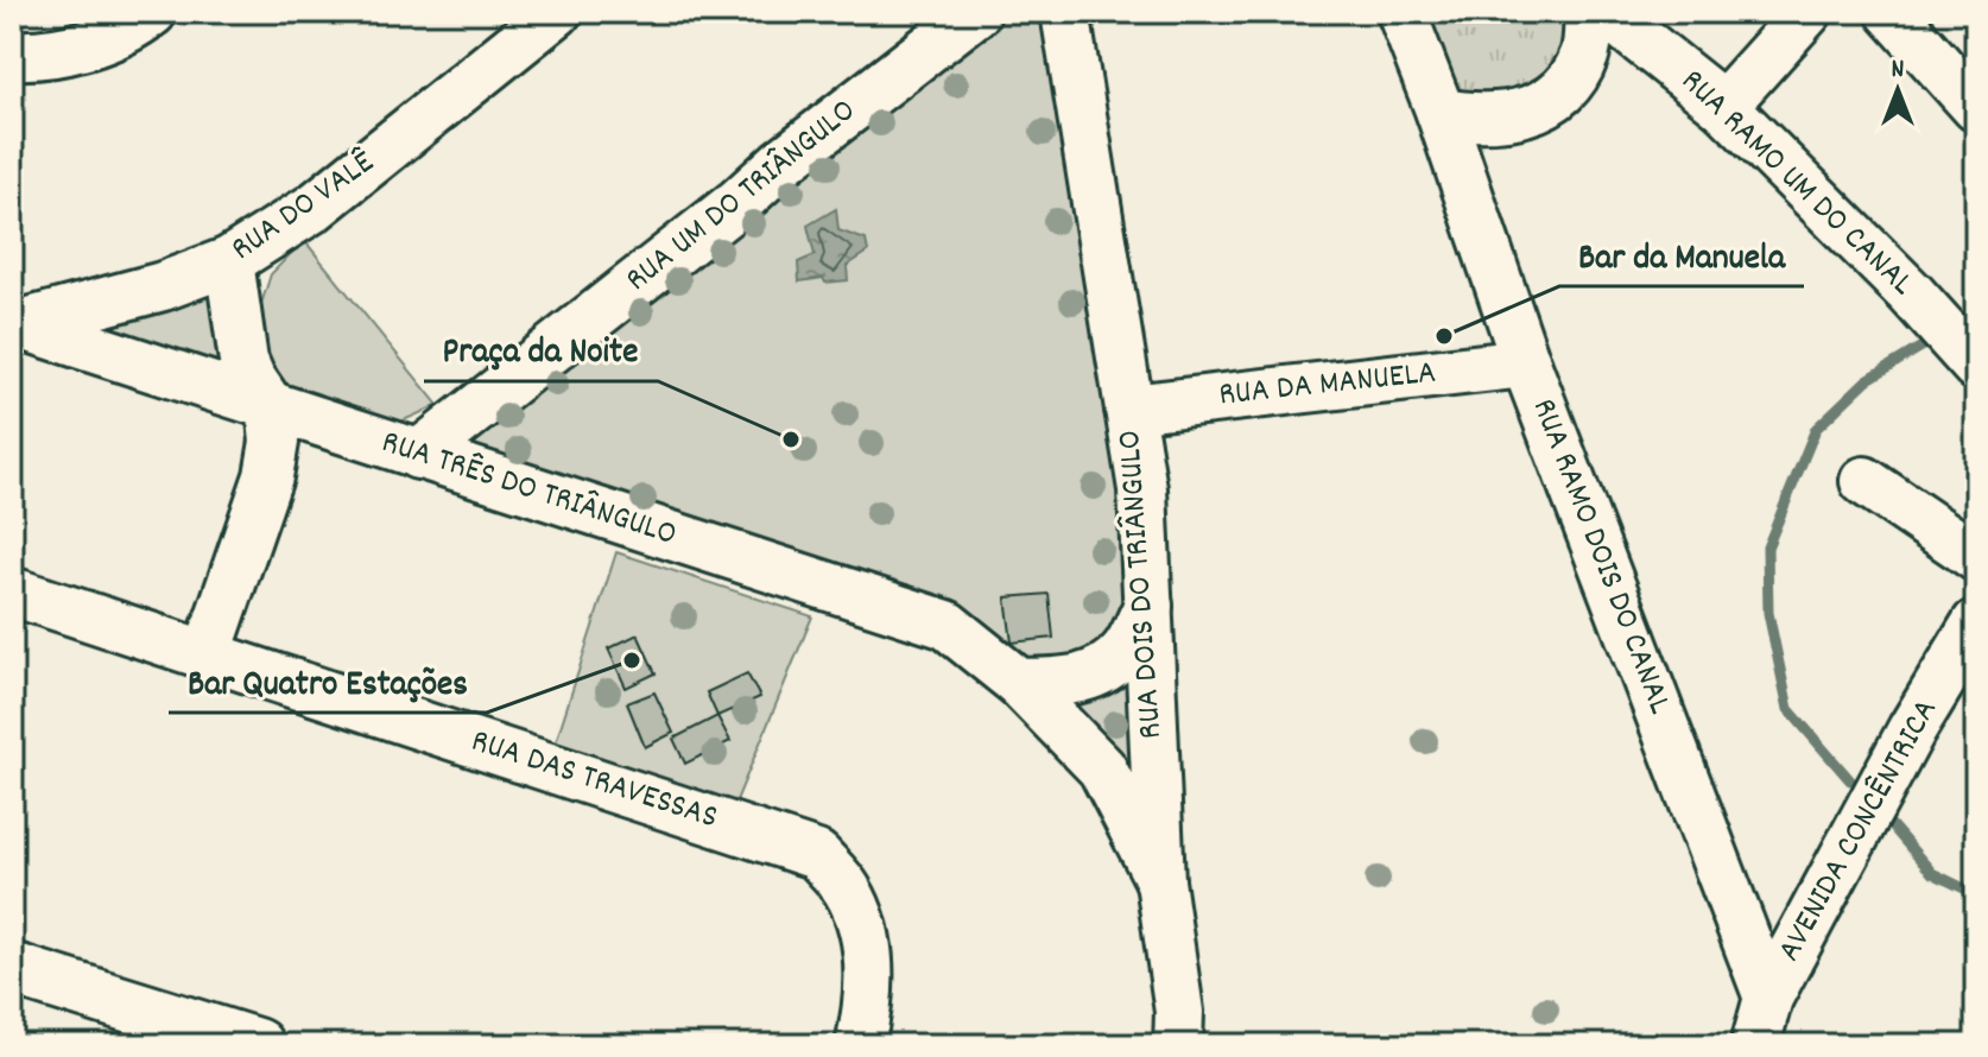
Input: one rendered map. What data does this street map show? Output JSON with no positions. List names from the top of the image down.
{
  "streets": {
    "street": [
      "RUA RAMO UM DO CANAL",
      "RUA UM DO TRIÂNGULO",
      "RUA DO VALÊ",
      "RUA DA MANUELA",
      "RUA TRÊS DO TRIÂNGULO",
      "RUA RAMO DOIS DO CANAL",
      "RUA DOIS DO TRIÂNGULO",
      "RUA DAS TRAVESSAS",
      "AVENIDA CONCÊNTRICA"
    ]
  },
  "crossings": [
    ["RUA UM DO TRIÂNGULO", "RUA TRÊS DO TRIÂNGULO"],
    ["RUA DO VALÊ", "RUA TRÊS DO TRIÂNGULO"],
    ["RUA DA MANUELA", "RUA RAMO DOIS DO CANAL"],
    ["RUA DA MANUELA", "RUA DOIS DO TRIÂNGULO"],
    ["RUA TRÊS DO TRIÂNGULO", "RUA DOIS DO TRIÂNGULO"],
    ["RUA RAMO DOIS DO CANAL", "AVENIDA CONCÊNTRICA"]
  ],
  "places": ["Bar da Manuela", "Praça da Noite", "Bar Quatro Estações"],
  "north": "top"
}
